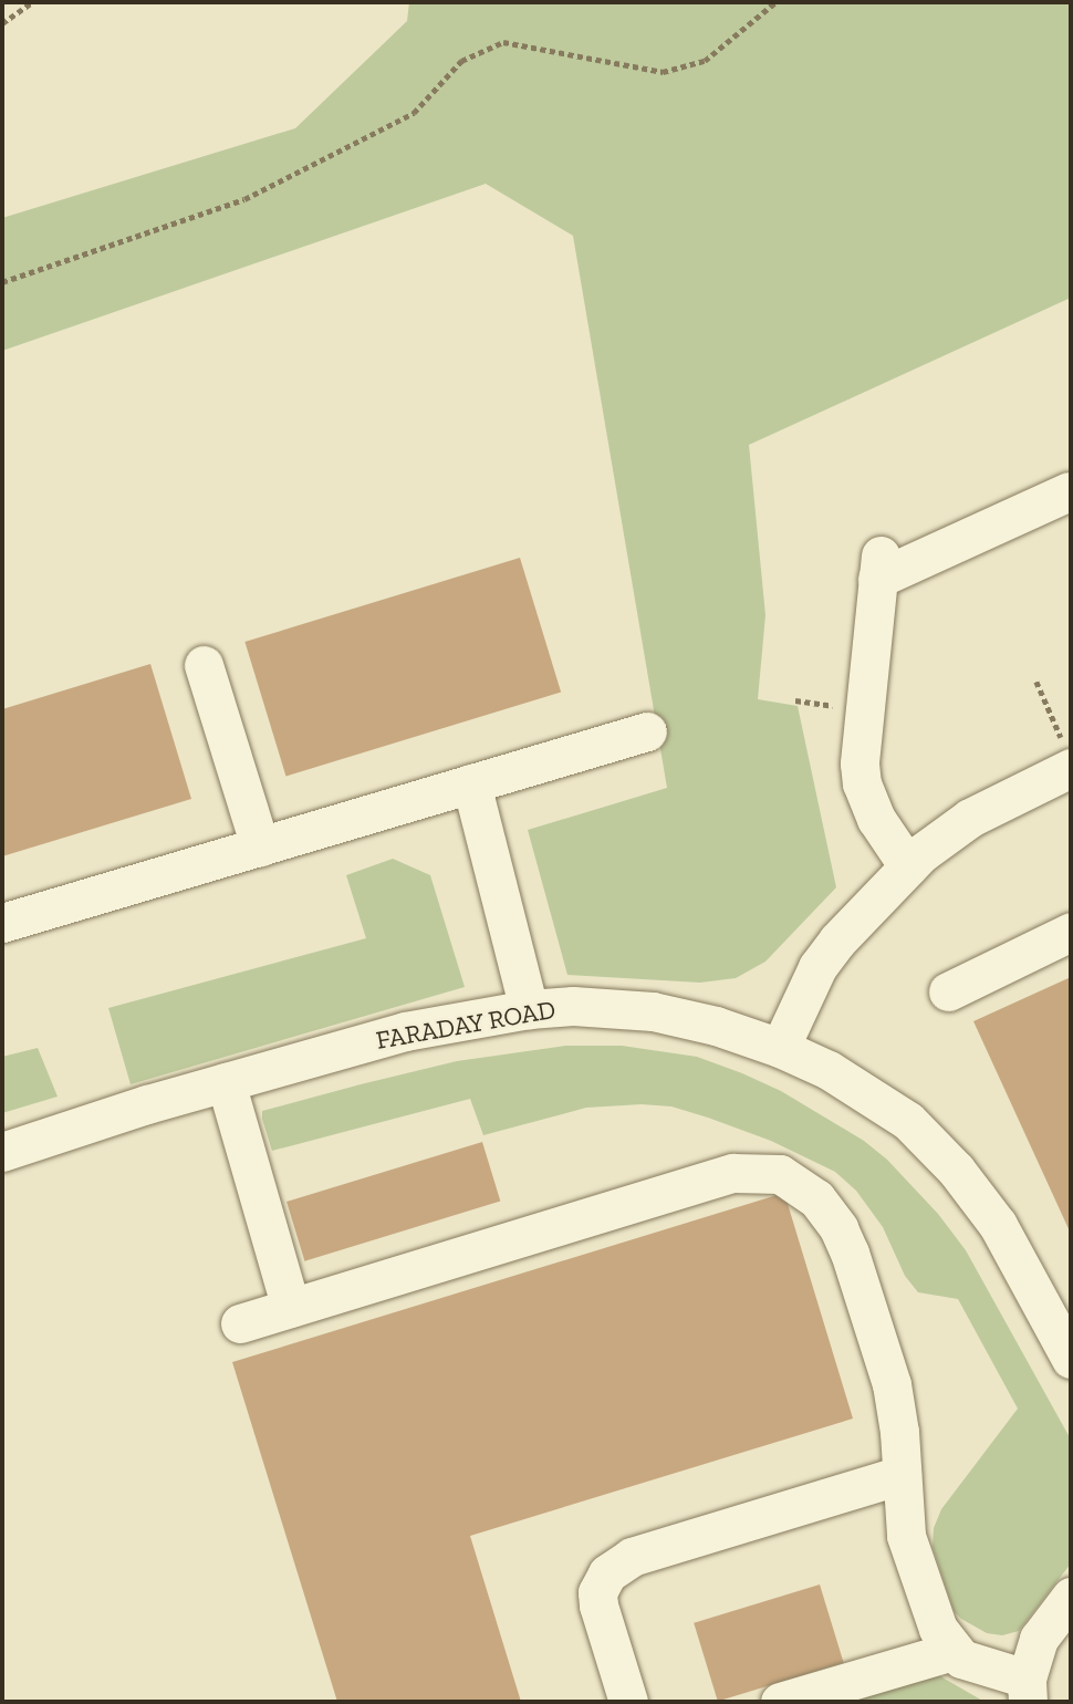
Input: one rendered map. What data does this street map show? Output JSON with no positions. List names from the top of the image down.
{
  "streets": {
    "street": ["FARADAY ROAD"]
  }
}
